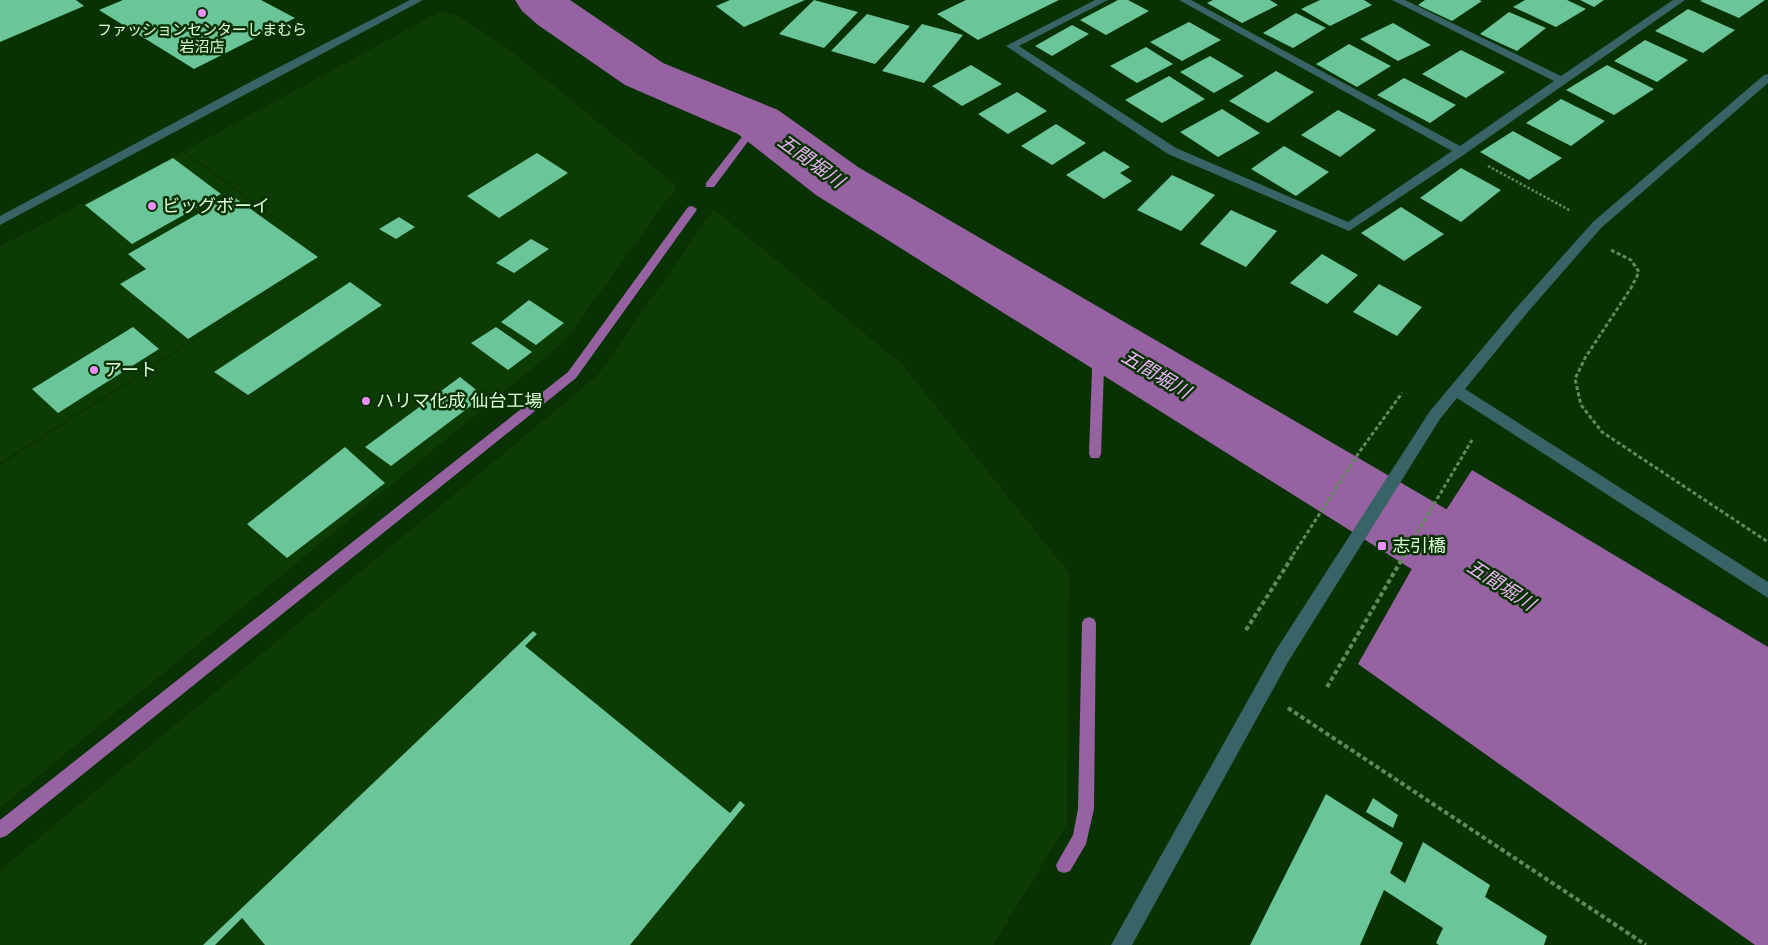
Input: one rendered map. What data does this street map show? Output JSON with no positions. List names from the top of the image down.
{
  "water": ["五間堀川"],
  "places": {
    "other": [
      "ファッションセンターしまむら 岩沼店",
      "ビッグボーイ",
      "アート",
      "ハリマ化成 仙台工場"
    ],
    "transit": ["志引橋"]
  }
}
